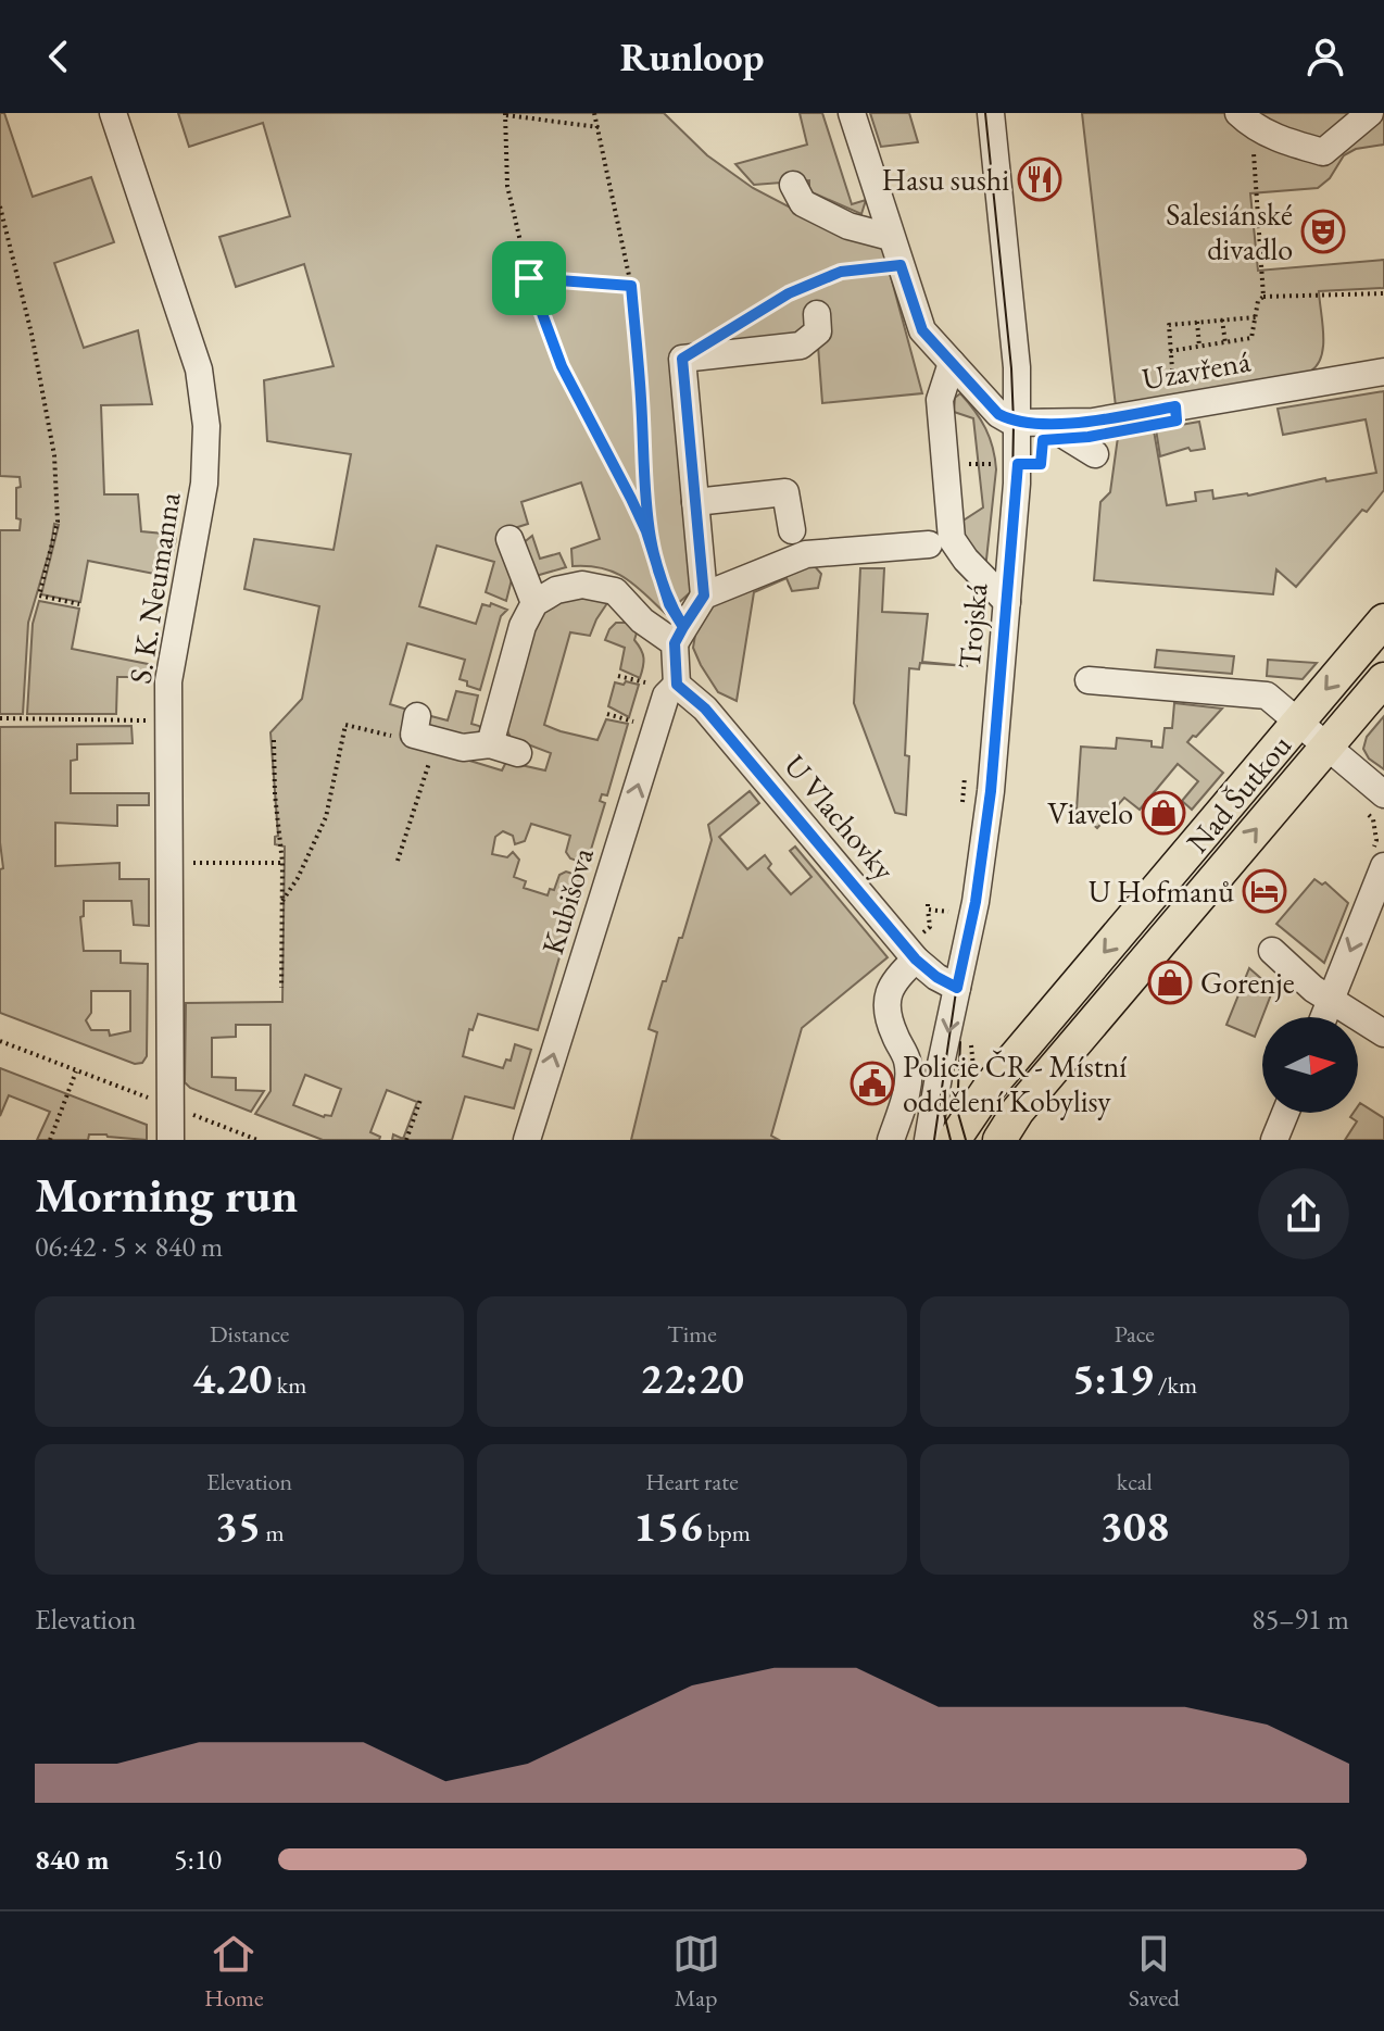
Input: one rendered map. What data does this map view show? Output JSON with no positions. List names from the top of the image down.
{
  "streets": {
    "main road": ["Nad Šutkou"],
    "street": [
      "Uzavřená",
      "S. K. Neumanna",
      "Trojská",
      "U Vlachovky",
      "Kubišova"
    ]
  },
  "crossings": [
    ["Uzavřená", "Trojská"],
    ["Trojská", "U Vlachovky"],
    ["U Vlachovky", "Kubišova"]
  ],
  "places": {
    "restaurant": ["Hasu sushi"],
    "theatre": ["Salesiánské divadlo"],
    "shop": ["Viavelo", "Gorenje"],
    "hotel": ["U Hofmanů"],
    "public building": ["Policie ČR - Místní oddělení Kobylisy"]
  },
  "north": "right",
  "page": {
    "header": "Runloop",
    "heading": ["Morning run", "06:42 · 5 × 840 m"],
    "stats": [
      ["Distance", "4.20 km"],
      ["Time", "22:20"],
      ["Pace", "5:19 /km"],
      ["Elevation", "35 m"],
      ["Heart rate", "156 bpm"],
      ["kcal", "308"]
    ],
    "chart": ["Elevation", "85–91 m"],
    "list": [
      {
        "name": "840 m",
        "note": "5:10"
      }
    ],
    "tabs": ["Home", "Map", "Saved"]
  }
}
